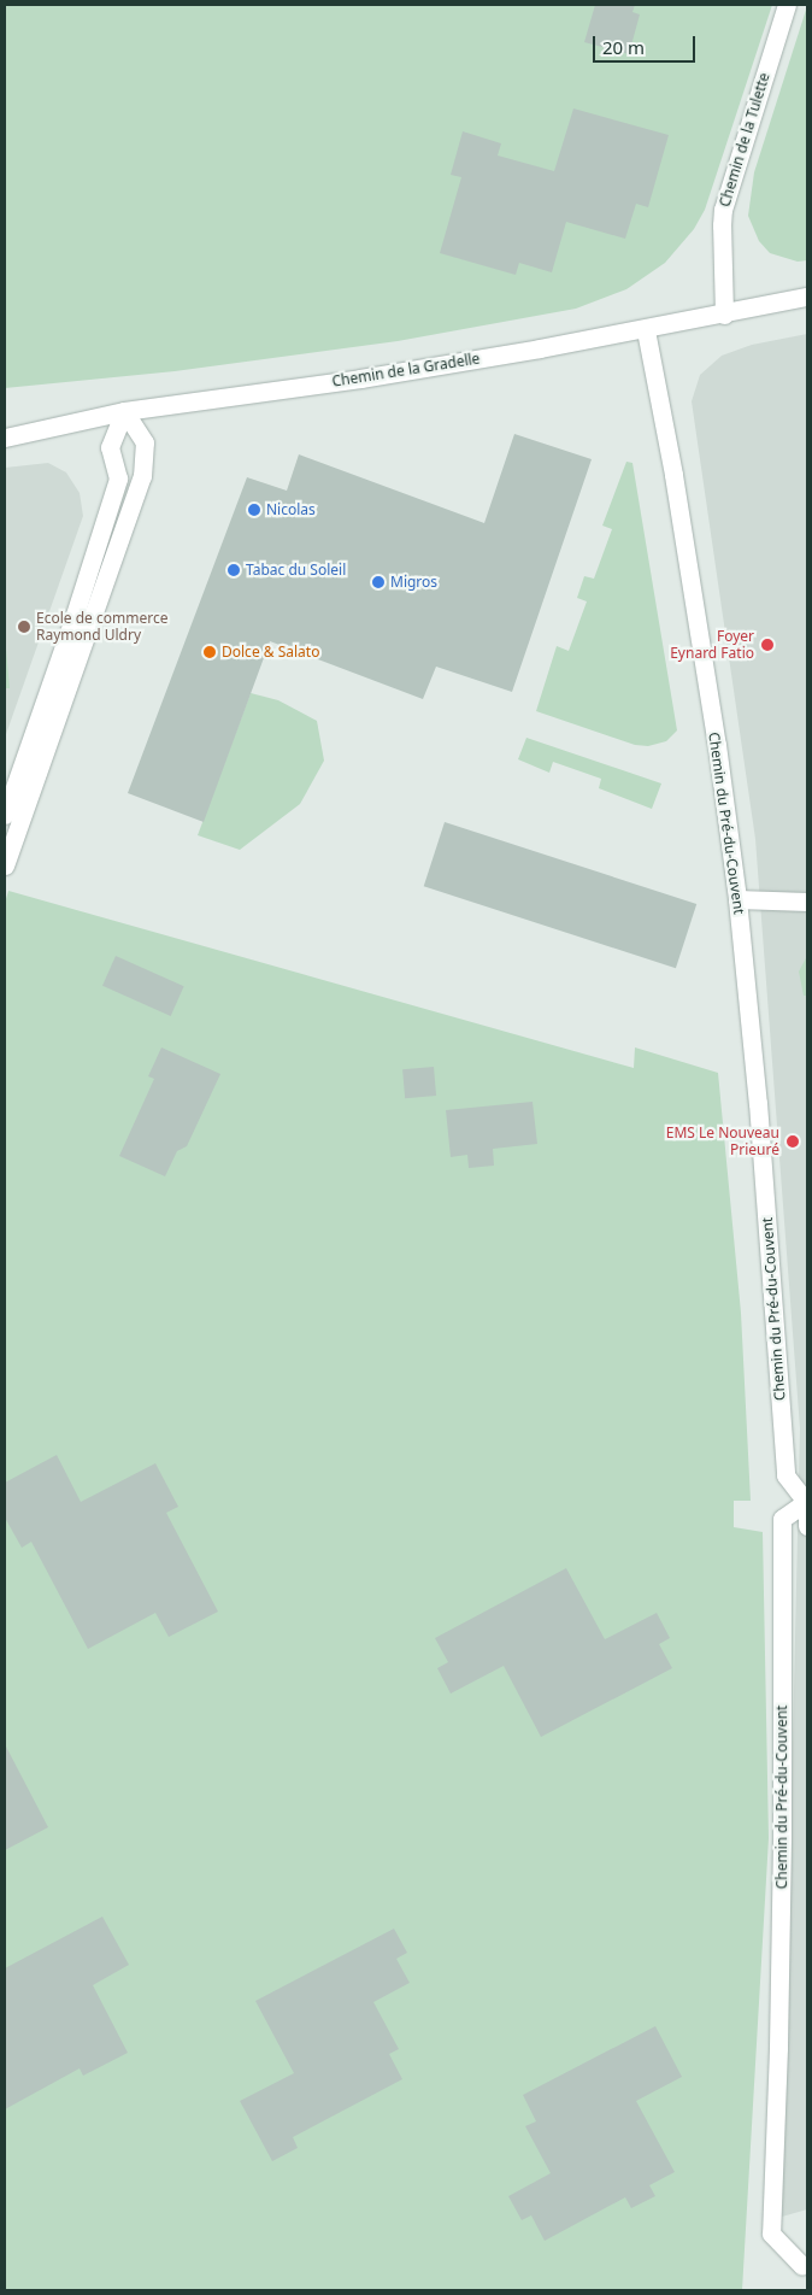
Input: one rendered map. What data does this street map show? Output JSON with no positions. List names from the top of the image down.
{
  "streets": {
    "street": ["Chemin de la Tulette", "Chemin de la Gradelle", "Chemin du Pré-du-Couvent"]
  },
  "crossings": [
    ["Chemin de la Tulette", "Chemin de la Gradelle"],
    ["Chemin de la Gradelle", "Chemin du Pré-du-Couvent"]
  ],
  "places": [
    "Nicolas",
    "Tabac du Soleil",
    "Migros",
    "Ecole de commerce Raymond Uldry",
    "Foyer Eynard Fatio",
    "Dolce & Salato",
    "EMS Le Nouveau Prieuré"
  ],
  "scale_bar": "20 m"
}
